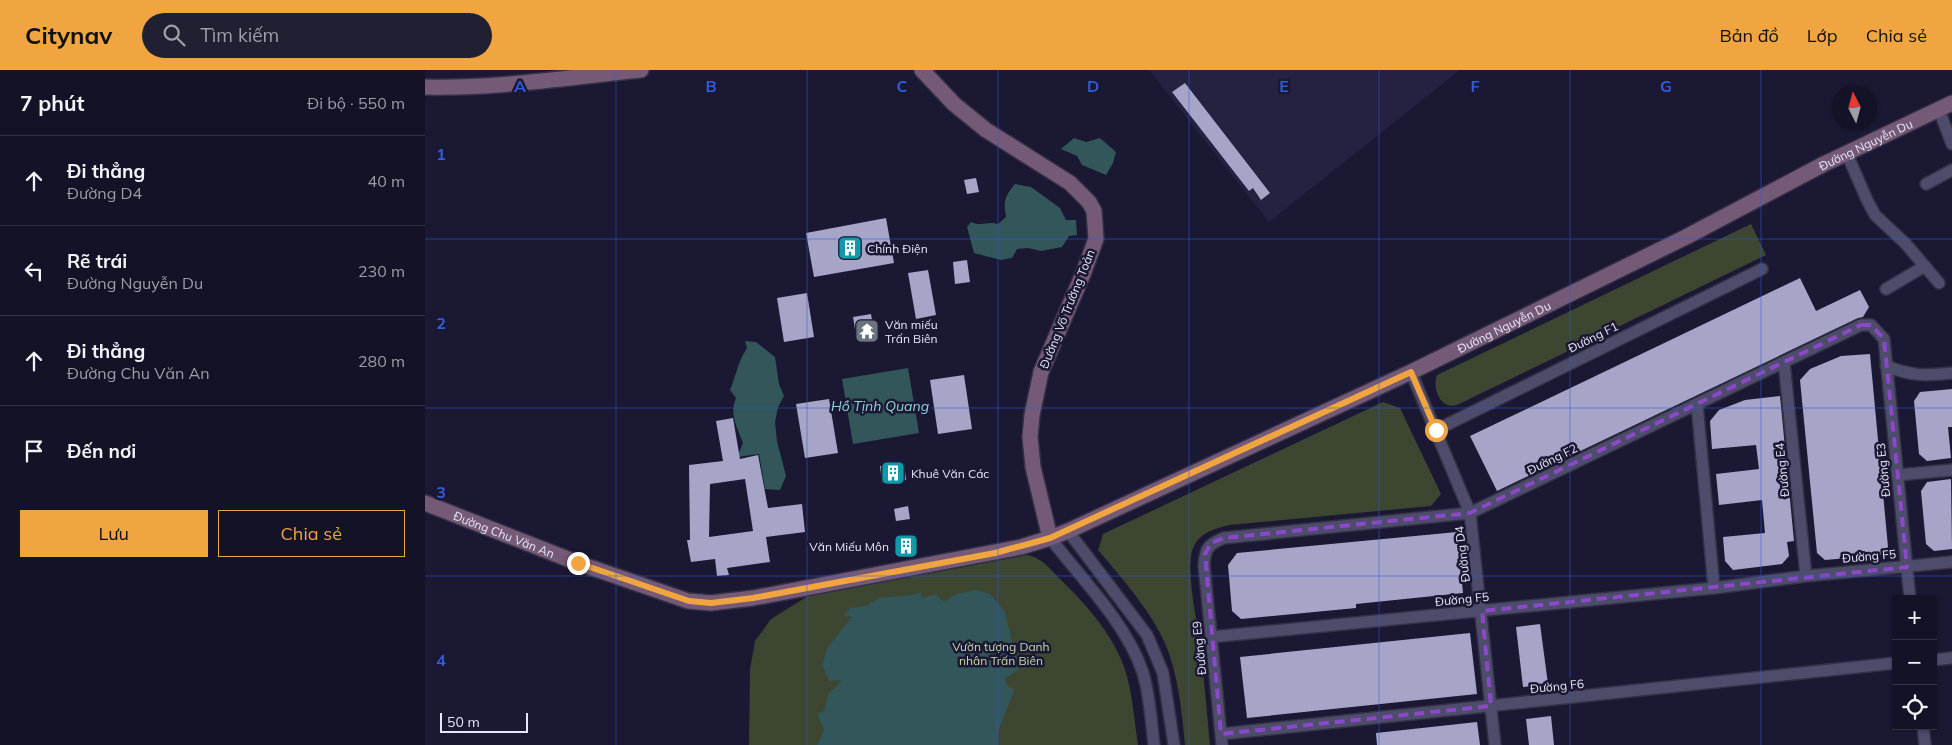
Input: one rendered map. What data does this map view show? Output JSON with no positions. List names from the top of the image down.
{
  "streets": {
    "main road": ["Đường Nguyễn Du", "Đường Võ Trường Toản", "Đường Chu Văn An"],
    "street": [
      "Đường F1",
      "Đường F2",
      "Đường E4",
      "Đường E3",
      "Đường D4",
      "Đường F5",
      "Đường E9",
      "Đường F6"
    ]
  },
  "crossings": [
    ["Đường Nguyễn Du", "Đường Võ Trường Toản"],
    ["Đường Nguyễn Du", "Đường Chu Văn An"],
    ["Đường Nguyễn Du", "Đường D4"],
    ["Đường Võ Trường Toản", "Đường Chu Văn An"],
    ["Đường F1", "Đường D4"],
    ["Đường F2", "Đường E4"],
    ["Đường F2", "Đường E3"],
    ["Đường F2", "Đường D4"],
    ["Đường F2", "Đường E9"],
    ["Đường E4", "Đường F5"],
    ["Đường E3", "Đường F5"],
    ["Đường D4", "Đường F5"],
    ["Đường D4", "Đường F6"],
    ["Đường F5", "Đường E9"],
    ["Đường E9", "Đường F6"]
  ],
  "water": ["Hồ Tịnh Quang"],
  "parks": ["Vườn tượng Danh nhân Trấn Biên"],
  "places": {
    "building": ["Chính Điện", "Khuê Văn Các", "Văn Miếu Môn"],
    "temple": ["Văn miếu Trấn Biên"]
  },
  "scale_bar": "50 m",
  "north": "top",
  "page": {
    "header": "Citynav",
    "search": "Tìm kiếm",
    "nav": ["Bản đồ", "Lớp", "Chia sẻ"],
    "heading": ["7 phút", "Đi bộ · 550 m"],
    "list": [
      ["Đi thẳng", "Đường D4", "40 m"],
      ["Rẽ trái", "Đường Nguyễn Du", "230 m"],
      ["Đi thẳng", "Đường Chu Văn An", "280 m"],
      "Đến nơi"
    ],
    "buttons": ["Lưu", "Chia sẻ"],
    "map_buttons": ["+", "−"],
    "scale": "50 m"
  },
  "grid": {
    "columns": [
      "A",
      "B",
      "C",
      "D",
      "E",
      "F",
      "G"
    ],
    "rows": [
      "1",
      "2",
      "3",
      "4"
    ]
  }
}
